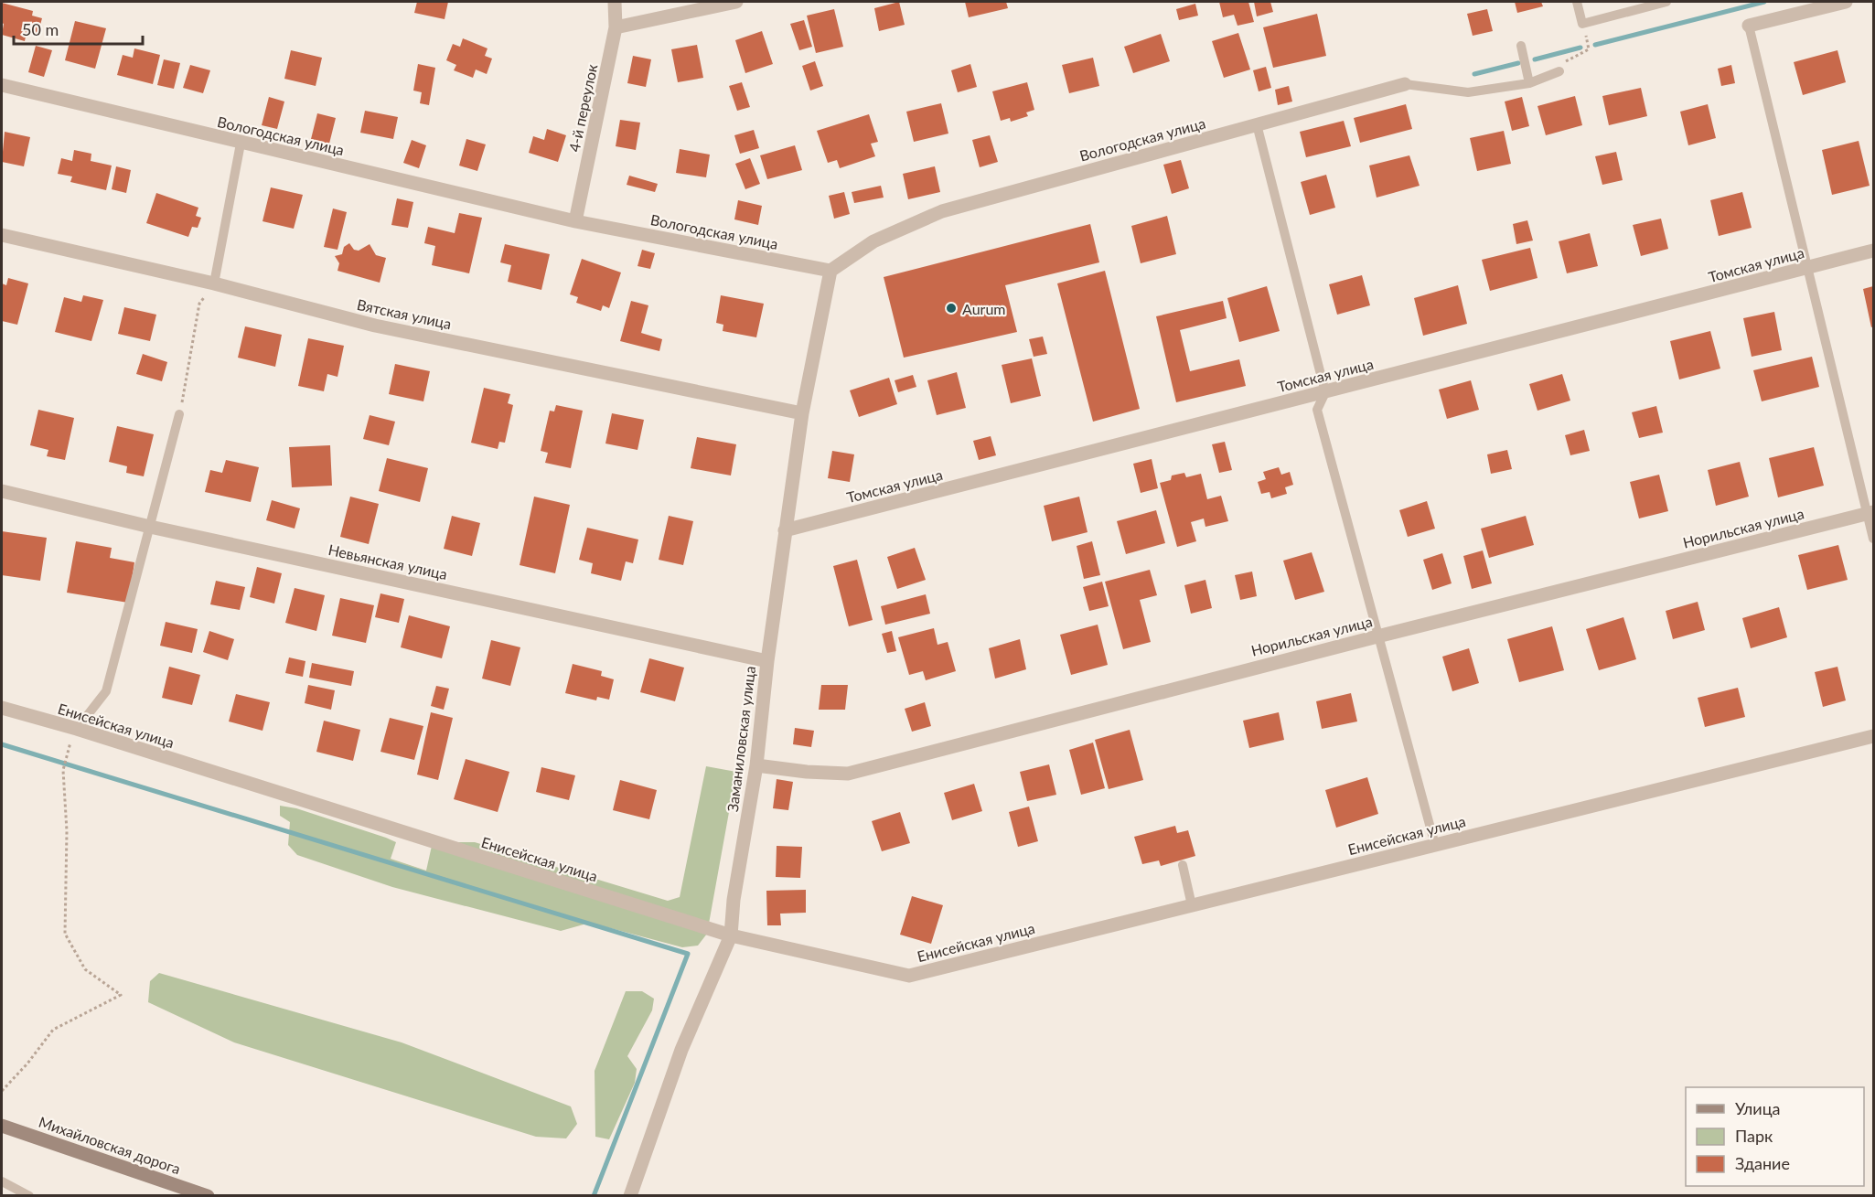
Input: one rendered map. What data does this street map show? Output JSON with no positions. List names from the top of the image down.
{
  "streets": {
    "street": [
      "4-й переулок",
      "Вологодская улица",
      "Томская улица",
      "Вятская улица",
      "Норильская улица",
      "Невьянская улица",
      "Енисейская улица",
      "Заманиловская улица",
      "Михайловская дорога"
    ]
  },
  "crossings": [
    ["4-й переулок", "Вологодская улица"],
    ["Вологодская улица", "Заманиловская улица"],
    ["Томская улица", "Заманиловская улица"],
    ["Вятская улица", "Заманиловская улица"],
    ["Норильская улица", "Заманиловская улица"],
    ["Невьянская улица", "Заманиловская улица"],
    ["Енисейская улица", "Заманиловская улица"]
  ],
  "places": ["Aurum"],
  "legend": ["Улица", "Парк", "Здание"],
  "scale_bar": "50 m"
}
